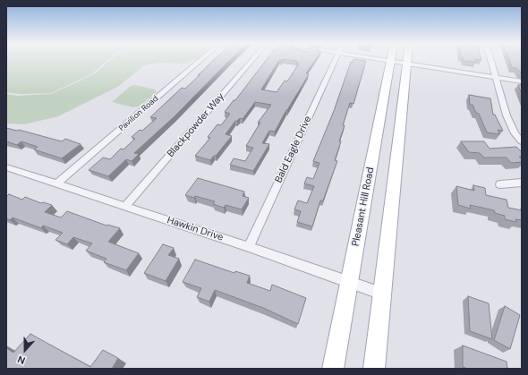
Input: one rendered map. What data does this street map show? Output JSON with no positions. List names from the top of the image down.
{
  "streets": {
    "main road": ["Pleasant Hill Road"],
    "street": [
      "Pavilion Road",
      "Blackpowder Way",
      "Bald Eagle Drive",
      "Hawkin Drive"
    ]
  },
  "crossings": [
    ["Pavilion Road", "Hawkin Drive"],
    ["Blackpowder Way", "Hawkin Drive"],
    ["Bald Eagle Drive", "Hawkin Drive"],
    ["Pleasant Hill Road", "Hawkin Drive"]
  ],
  "north": "bottom"
}
